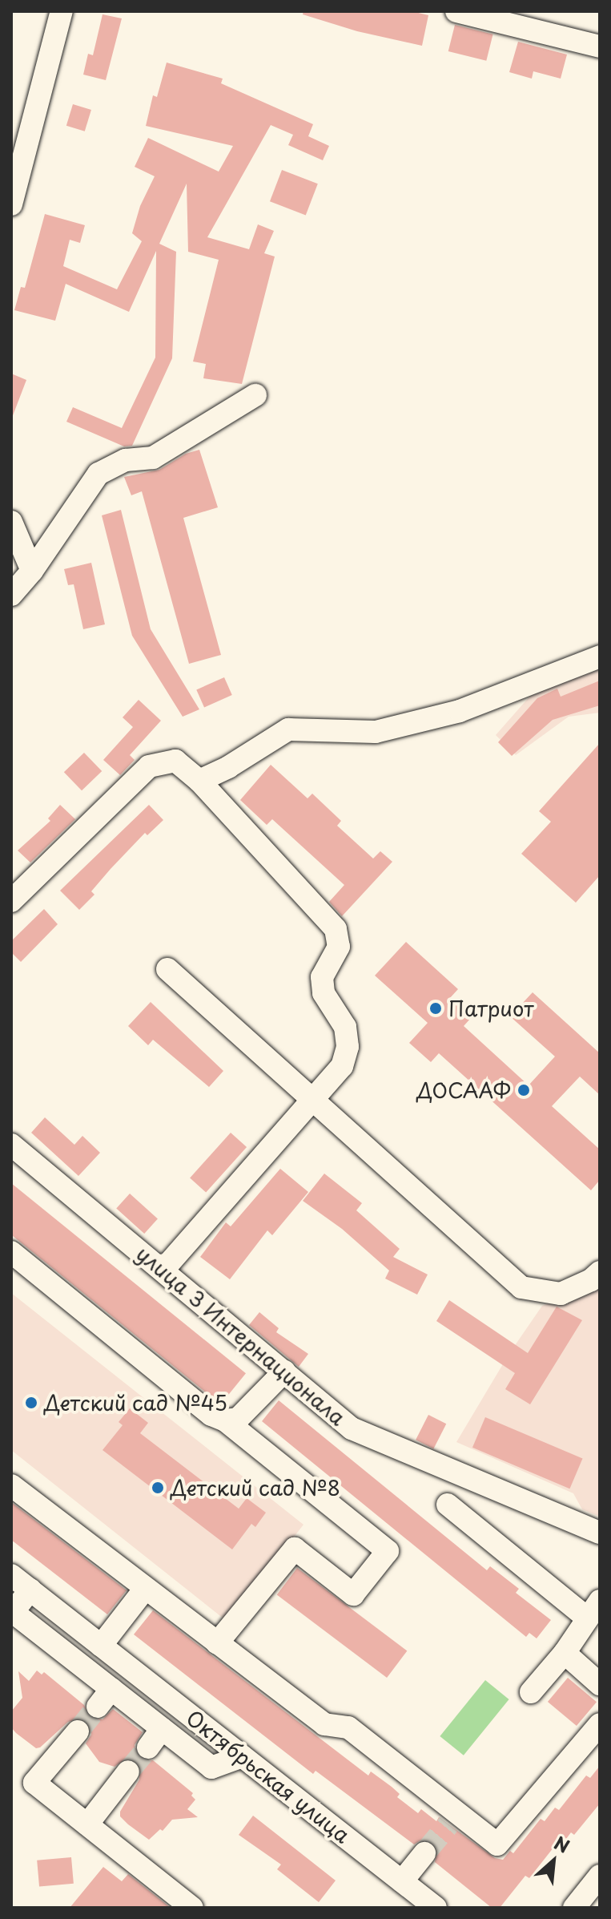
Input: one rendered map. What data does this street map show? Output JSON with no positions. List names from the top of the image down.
{
  "streets": {
    "street": ["улица 3 Интернационала", "Октябрьская улица"]
  },
  "places": [
    "Патриот",
    "ДОСААФ",
    "Детский сад №45",
    "Детский сад №8"
  ],
  "north": "top right"
}
